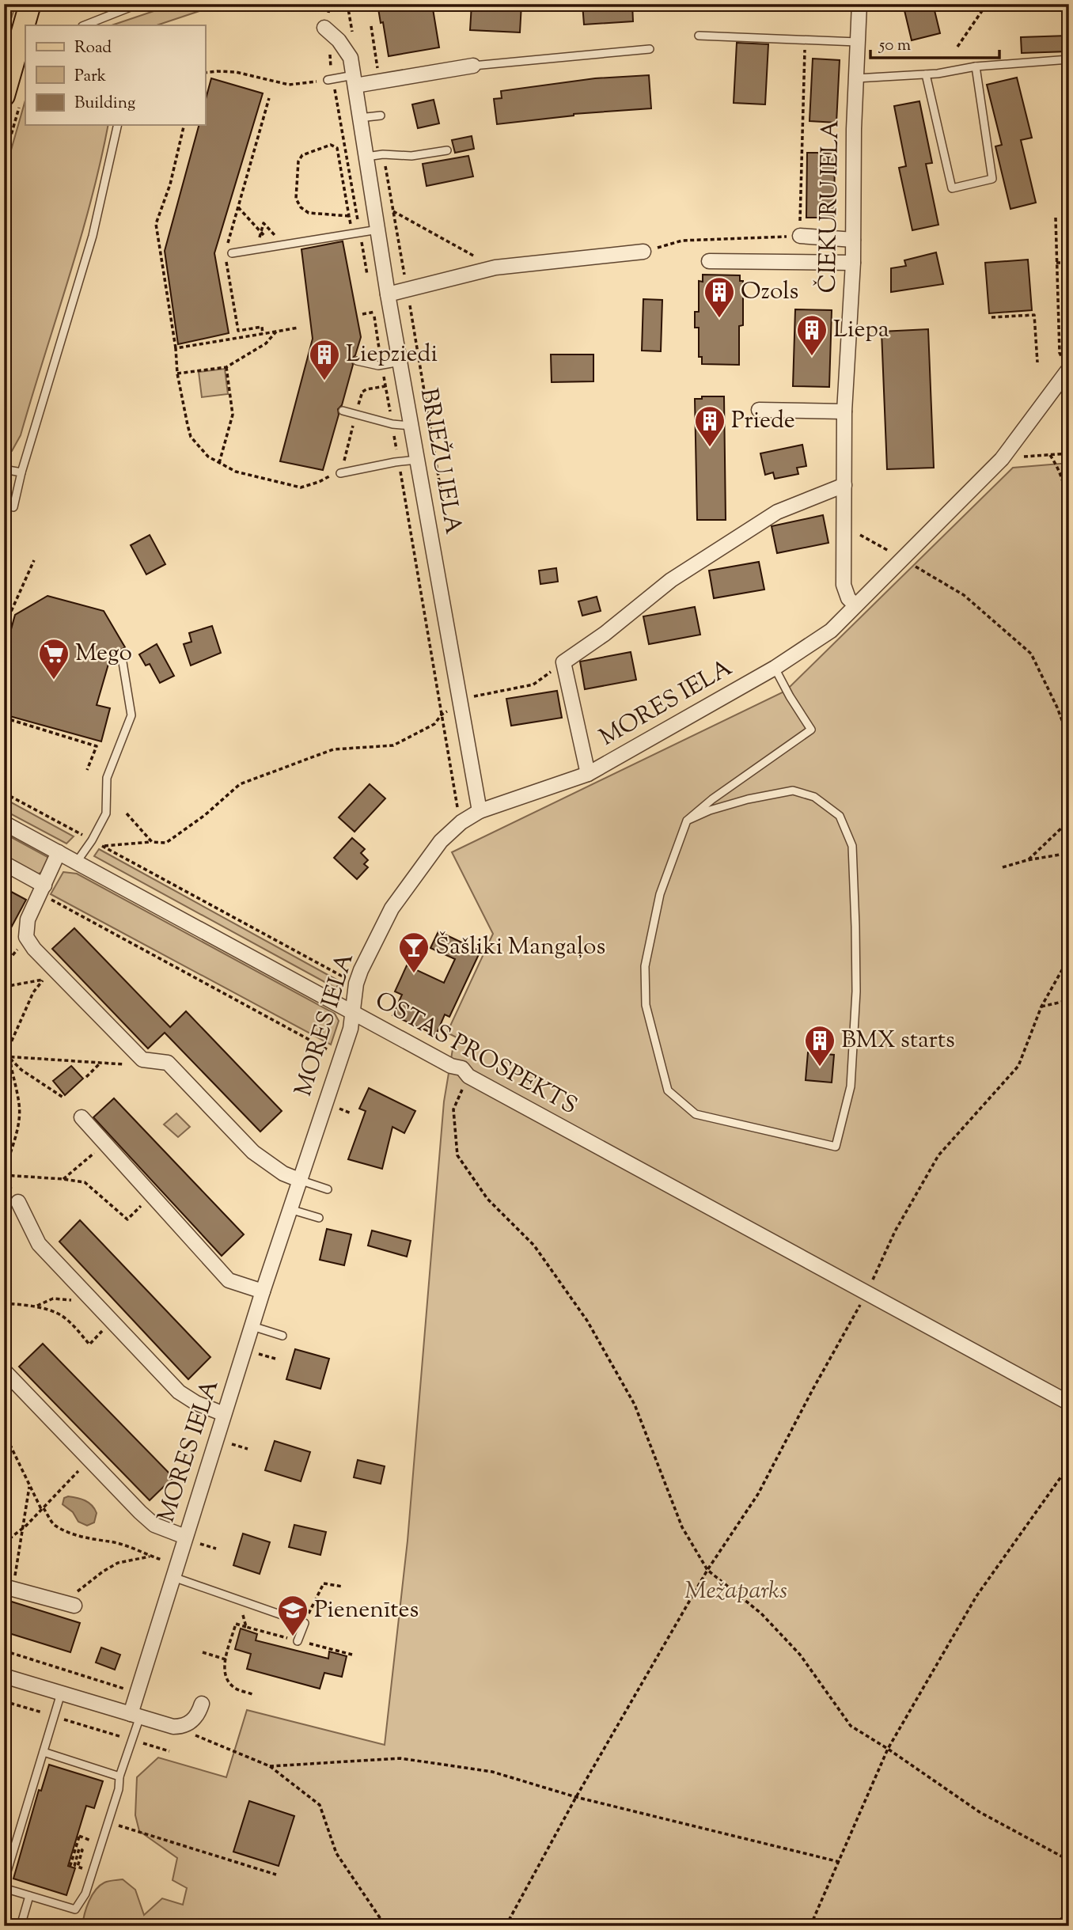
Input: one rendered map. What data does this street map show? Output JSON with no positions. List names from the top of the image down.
{
  "streets": {
    "street": [
      "ČIEKURU IELA",
      "BRIEŽU IELA",
      "MORES IELA",
      "OSTAS PROSPEKTS"
    ]
  },
  "crossings": [
    ["ČIEKURU IELA", "MORES IELA"],
    ["BRIEŽU IELA", "MORES IELA"],
    ["MORES IELA", "OSTAS PROSPEKTS"]
  ],
  "parks": ["Mežaparks"],
  "places": {
    "building": [
      "Ozols",
      "Liepa",
      "Liepziedi",
      "Priede",
      "BMX starts"
    ],
    "supermarket": ["Mego"],
    "bar": ["Šašliki Mangaļos"],
    "school or university": ["Pienenītes"]
  },
  "legend": ["Road", "Park", "Building"],
  "scale_bar": "50 m"
}
